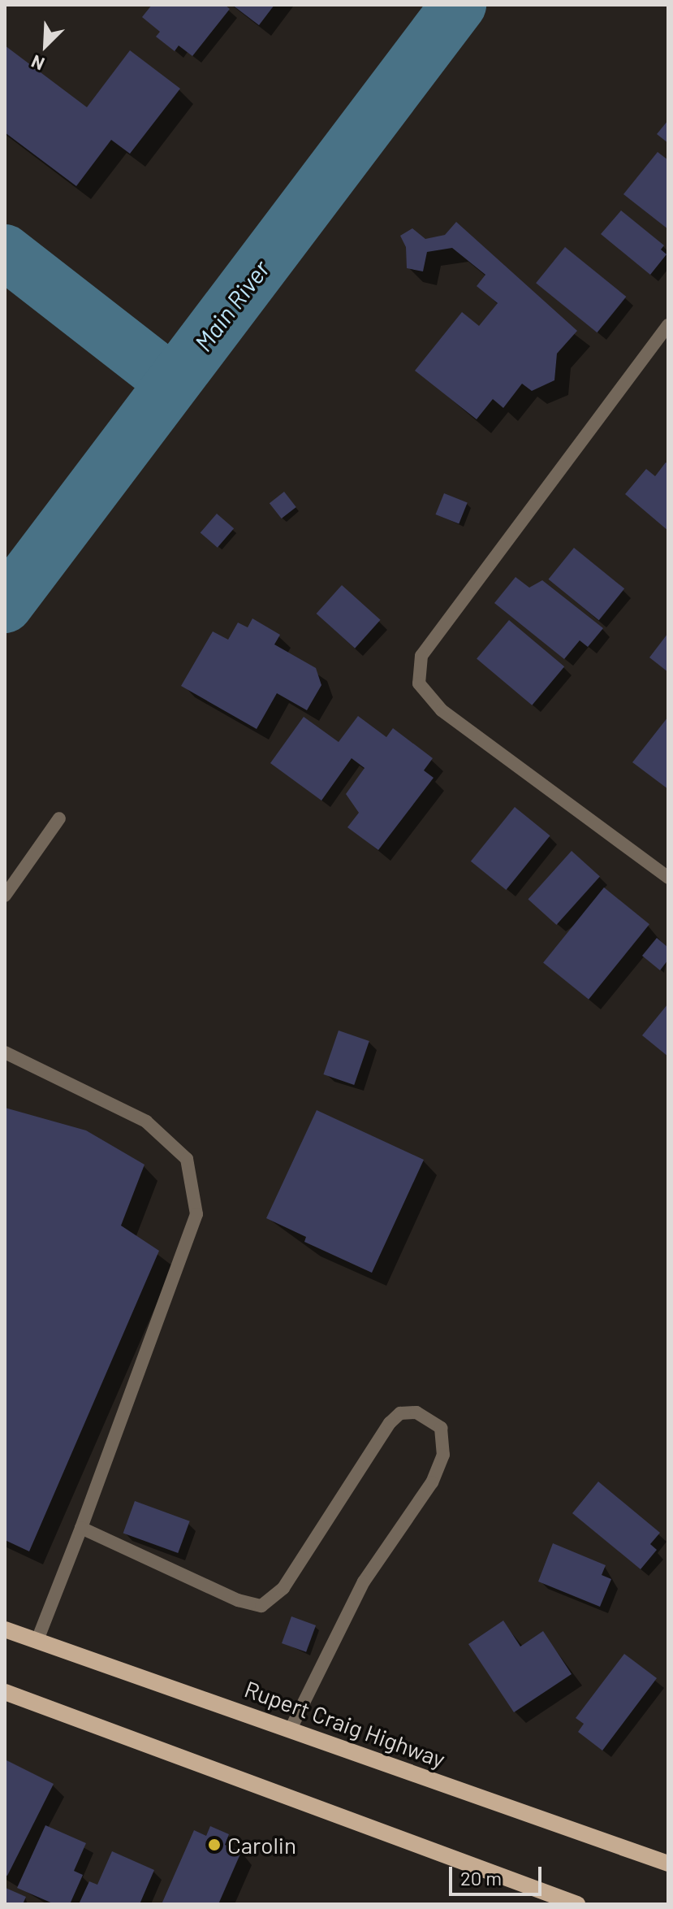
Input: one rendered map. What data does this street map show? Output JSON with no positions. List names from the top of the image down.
{
  "streets": {
    "main road": ["Rupert Craig Highway"]
  },
  "water": ["Main River"],
  "places": ["Carolin"],
  "scale_bar": "20 m",
  "north": "bottom left"
}
